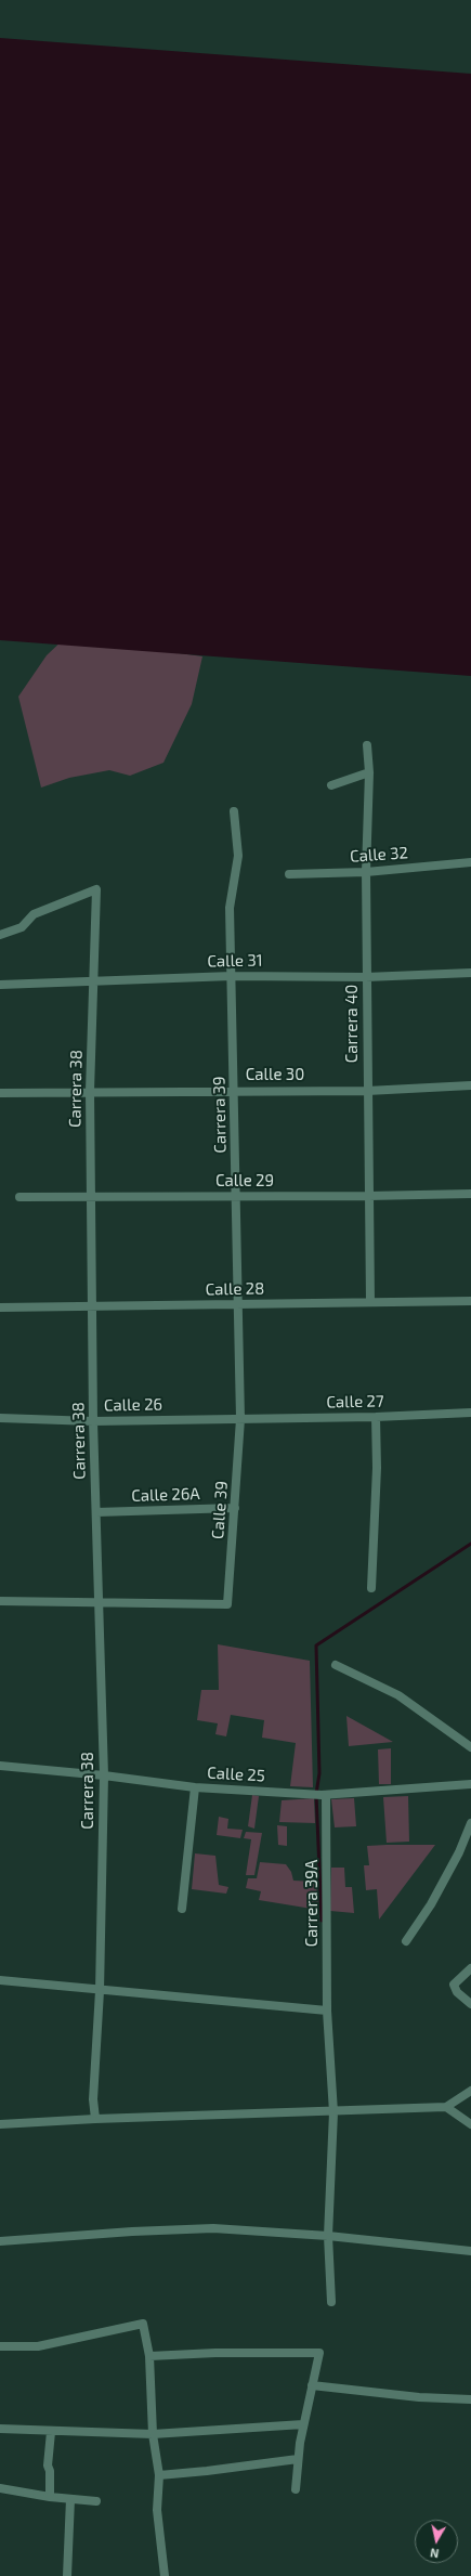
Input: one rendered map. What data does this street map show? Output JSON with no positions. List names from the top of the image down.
{
  "streets": {
    "street": [
      "Calle 32",
      "Calle 31",
      "Carrera 40",
      "Calle 30",
      "Carrera 38",
      "Carrera 39",
      "Calle 29",
      "Calle 28",
      "Calle 27",
      "Calle 26",
      "Calle 26A",
      "Calle 39",
      "Calle 25",
      "Carrera 39A"
    ]
  },
  "crossings": [
    ["Calle 32", "Carrera 40"],
    ["Calle 31", "Carrera 40"],
    ["Calle 31", "Carrera 38"],
    ["Calle 31", "Carrera 39"],
    ["Carrera 40", "Calle 30"],
    ["Carrera 40", "Calle 29"],
    ["Carrera 40", "Calle 28"],
    ["Calle 30", "Carrera 38"],
    ["Calle 30", "Carrera 39"],
    ["Carrera 38", "Calle 29"],
    ["Carrera 38", "Calle 28"],
    ["Carrera 38", "Calle 26"],
    ["Carrera 38", "Calle 26A"],
    ["Carrera 38", "Calle 39"],
    ["Carrera 38", "Calle 25"],
    ["Carrera 39", "Calle 29"],
    ["Carrera 39", "Calle 28"],
    ["Carrera 39", "Calle 27"],
    ["Carrera 39", "Calle 26"],
    ["Carrera 39", "Calle 39"],
    ["Calle 27", "Calle 26"],
    ["Calle 27", "Calle 39"],
    ["Calle 26", "Calle 39"],
    ["Calle 26A", "Calle 39"],
    ["Calle 25", "Carrera 39A"]
  ],
  "north": "bottom"
}
